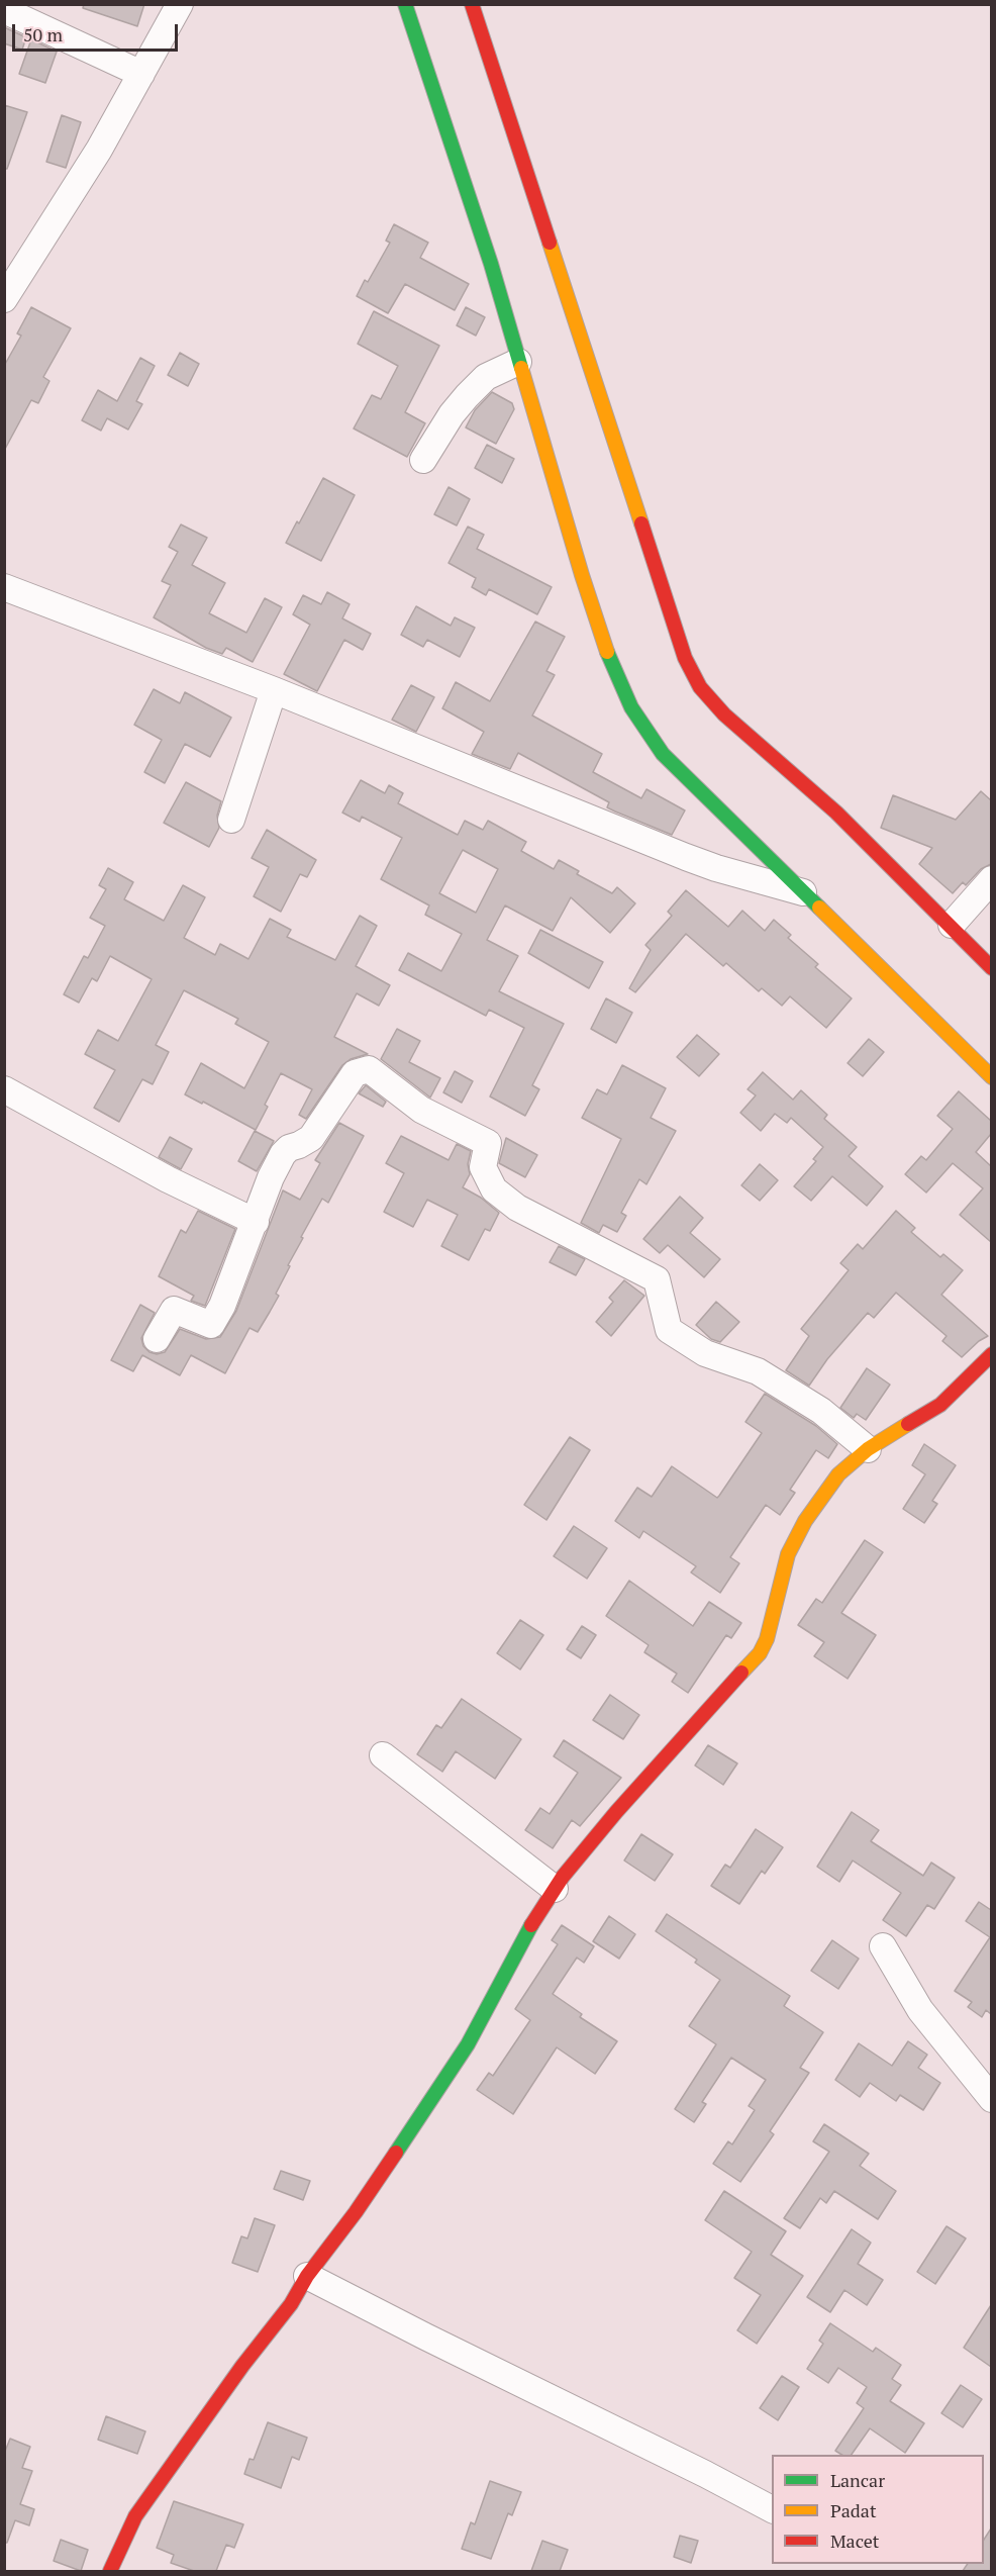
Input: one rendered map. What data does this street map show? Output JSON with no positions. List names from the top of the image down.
{
  "legend": ["Lancar", "Padat", "Macet"],
  "scale_bar": "50 m"
}
